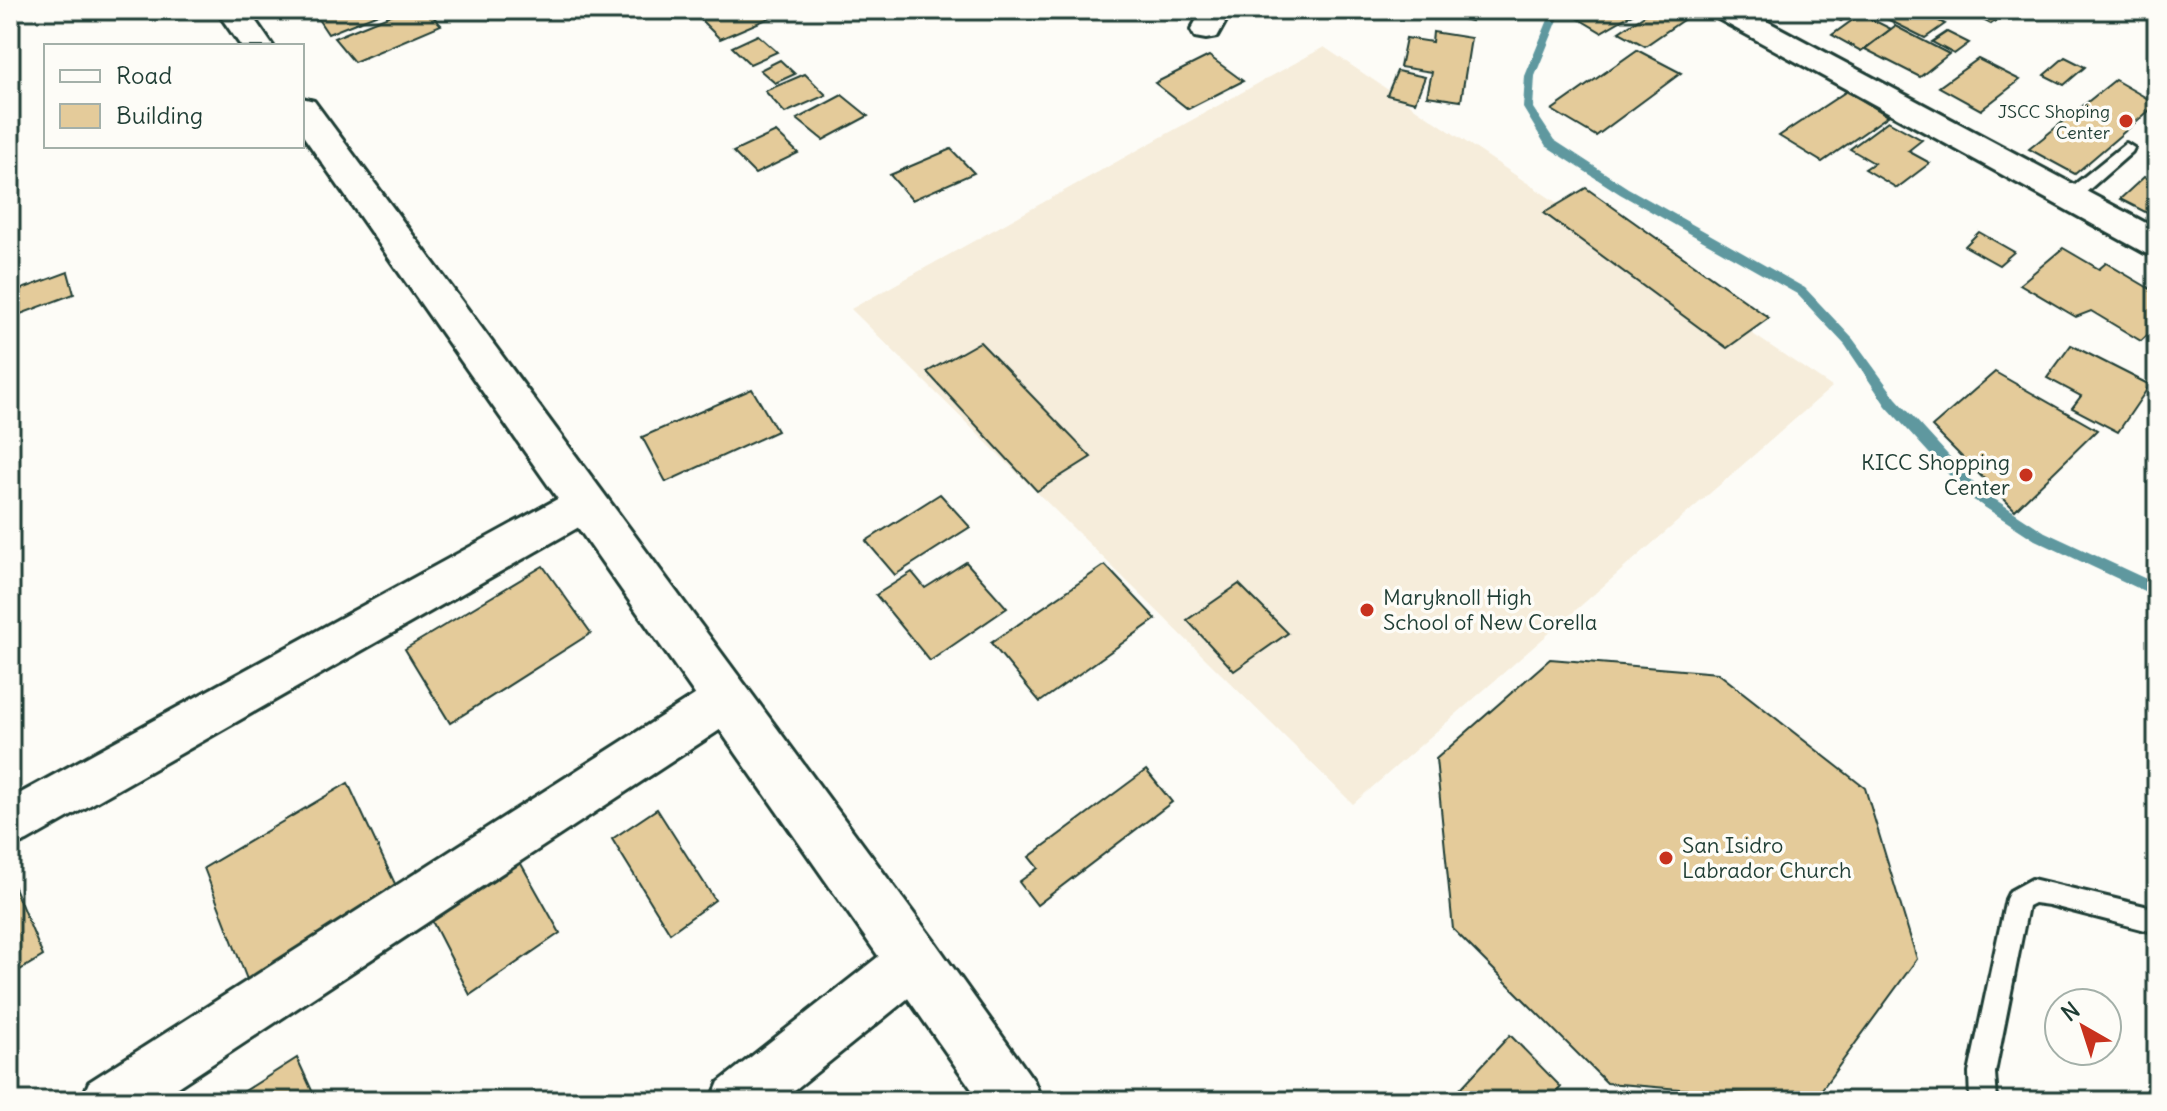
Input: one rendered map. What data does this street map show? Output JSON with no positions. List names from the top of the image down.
{
  "places": [
    "JSCC Shoping Center",
    "KICC Shopping Center",
    "Maryknoll High School of New Corella",
    "San Isidro Labrador Church"
  ],
  "legend": ["Road", "Building"],
  "north": "top left"
}
